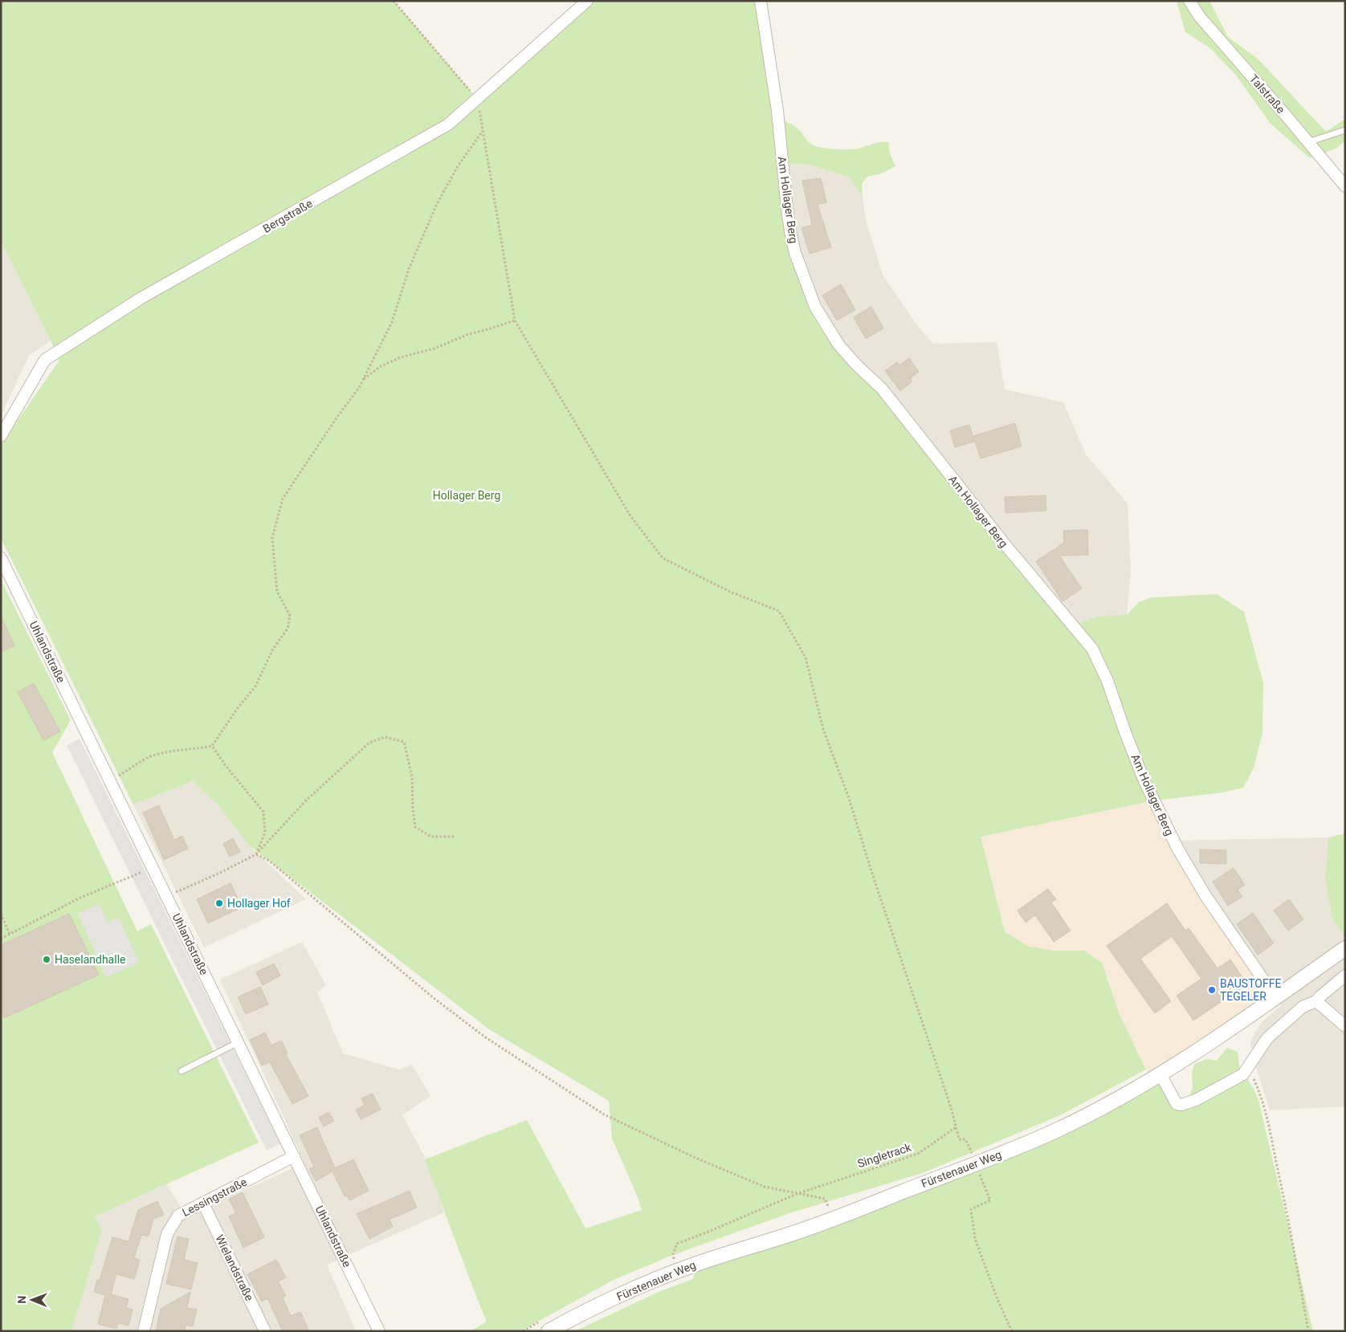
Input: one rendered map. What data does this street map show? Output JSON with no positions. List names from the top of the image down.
{
  "streets": {
    "street": [
      "Talstraße",
      "Am Hollager Berg",
      "Bergstraße",
      "Uhlandstraße",
      "Fürstenauer Weg",
      "Lessingstraße",
      "Wielandstraße"
    ],
    "path": ["Singletrack"]
  },
  "crossings": [
    ["Am Hollager Berg", "Fürstenauer Weg"],
    ["Uhlandstraße", "Lessingstraße"],
    ["Singletrack", "Fürstenauer Weg"],
    ["Lessingstraße", "Wielandstraße"]
  ],
  "parks": ["Hollager Berg"],
  "places": ["Hollager Hof", "Haselandhalle", "BAUSTOFFE TEGELER"],
  "north": "left"
}
